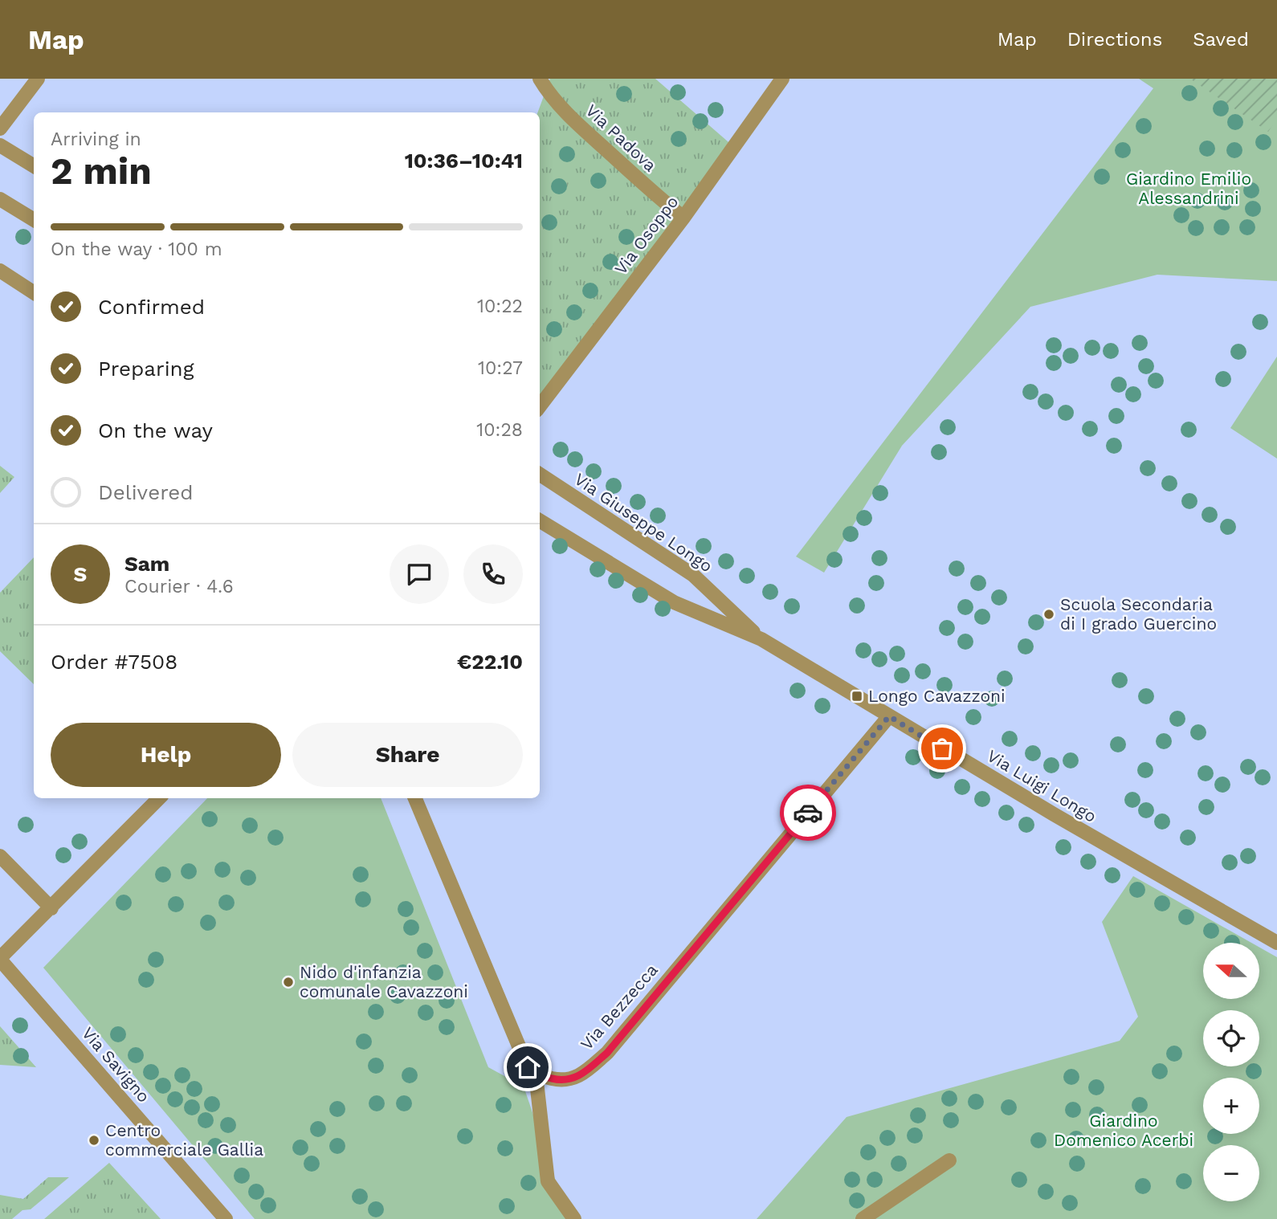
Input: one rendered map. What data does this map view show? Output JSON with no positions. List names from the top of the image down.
{
  "streets": {
    "street": [
      "Via Padova",
      "Via Osoppo",
      "Via Giuseppe Longo",
      "Via Luigi Longo",
      "Via Bezzecca",
      "Via Savigno"
    ]
  },
  "crossings": [
    ["Via Padova", "Via Osoppo"],
    ["Via Giuseppe Longo", "Via Luigi Longo"],
    ["Via Luigi Longo", "Via Bezzecca"]
  ],
  "parks": ["Giardino Emilio Alessandrini", "Giardino Domenico Acerbi"],
  "places": {
    "other": ["Scuola Secondaria di I grado Guercino", "Nido d'infanzia comunale Cavazzoni", "Centro commerciale Gallia"],
    "transit": ["Longo Cavazzoni"]
  },
  "north": "left",
  "page": {
    "header": "Map",
    "nav": ["Map", "Directions", "Saved"],
    "heading": ["2 min", "Arriving in", "10:36–10:41"],
    "panel": [
      "Sam",
      "Courier · 4.6",
      "Order #7508",
      "€22.10"
    ],
    "bar": "On the way · 100 m",
    "list": [
      ["Confirmed", "10:22"],
      ["Preparing", "10:27"],
      ["On the way", "10:28"],
      "Delivered"
    ],
    "round": "S",
    "buttons": ["Help", "Share"],
    "map_buttons": ["+", "−"]
  }
}
